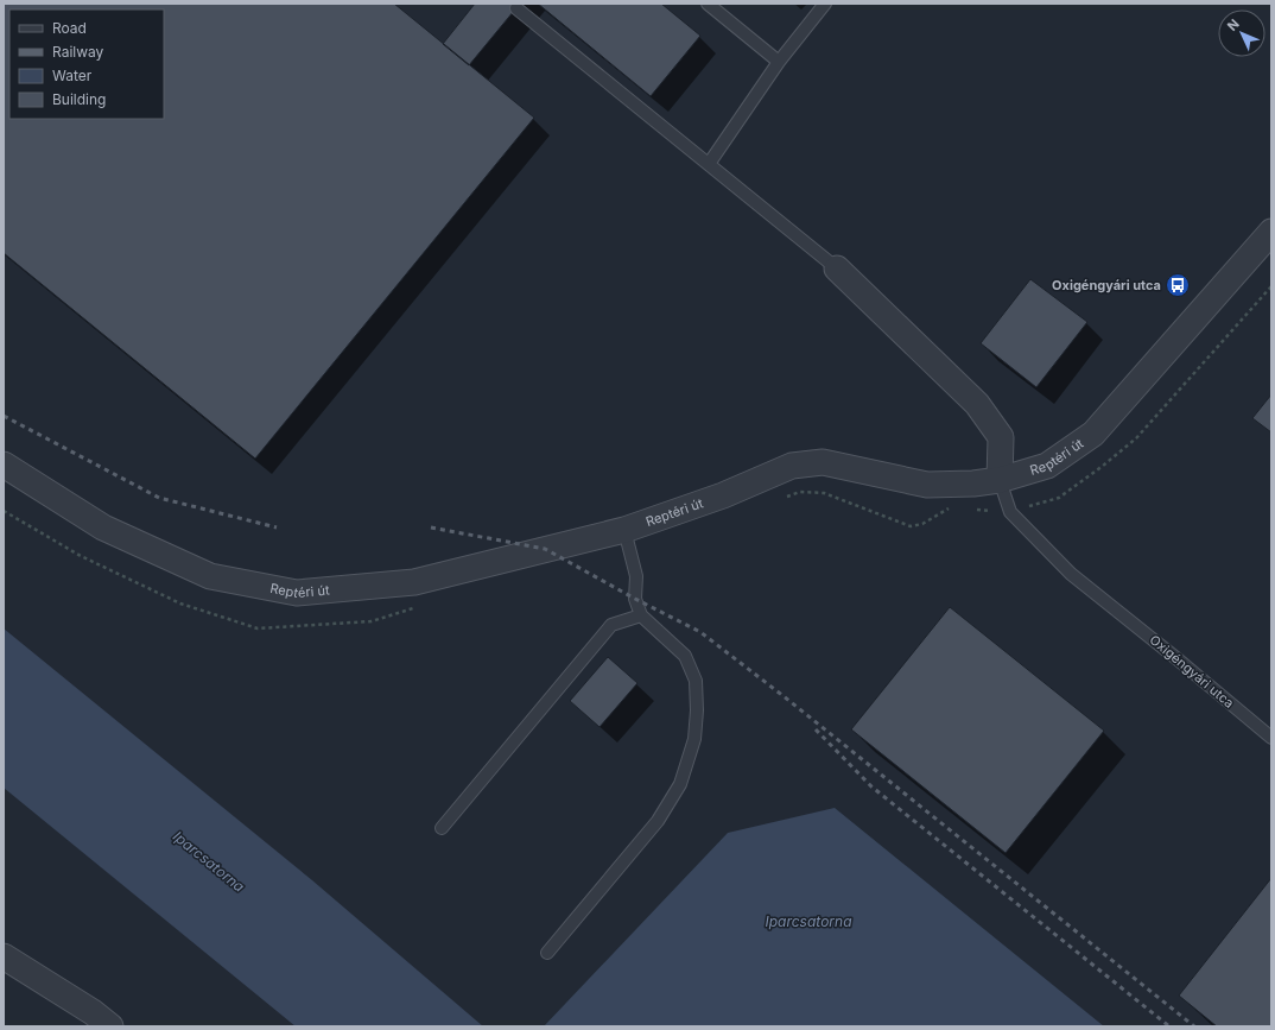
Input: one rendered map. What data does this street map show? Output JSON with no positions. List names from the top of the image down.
{
  "streets": {
    "street": ["Reptéri út"],
    "lane": ["Oxigéngyári utca"]
  },
  "crossings": [
    ["Reptéri út", "Oxigéngyári utca"]
  ],
  "water": ["Iparcsatorna"],
  "places": {
    "bus stop": ["Oxigéngyári utca"]
  },
  "legend": [
    "Road",
    "Railway",
    "Water",
    "Building"
  ],
  "north": "top left"
}
